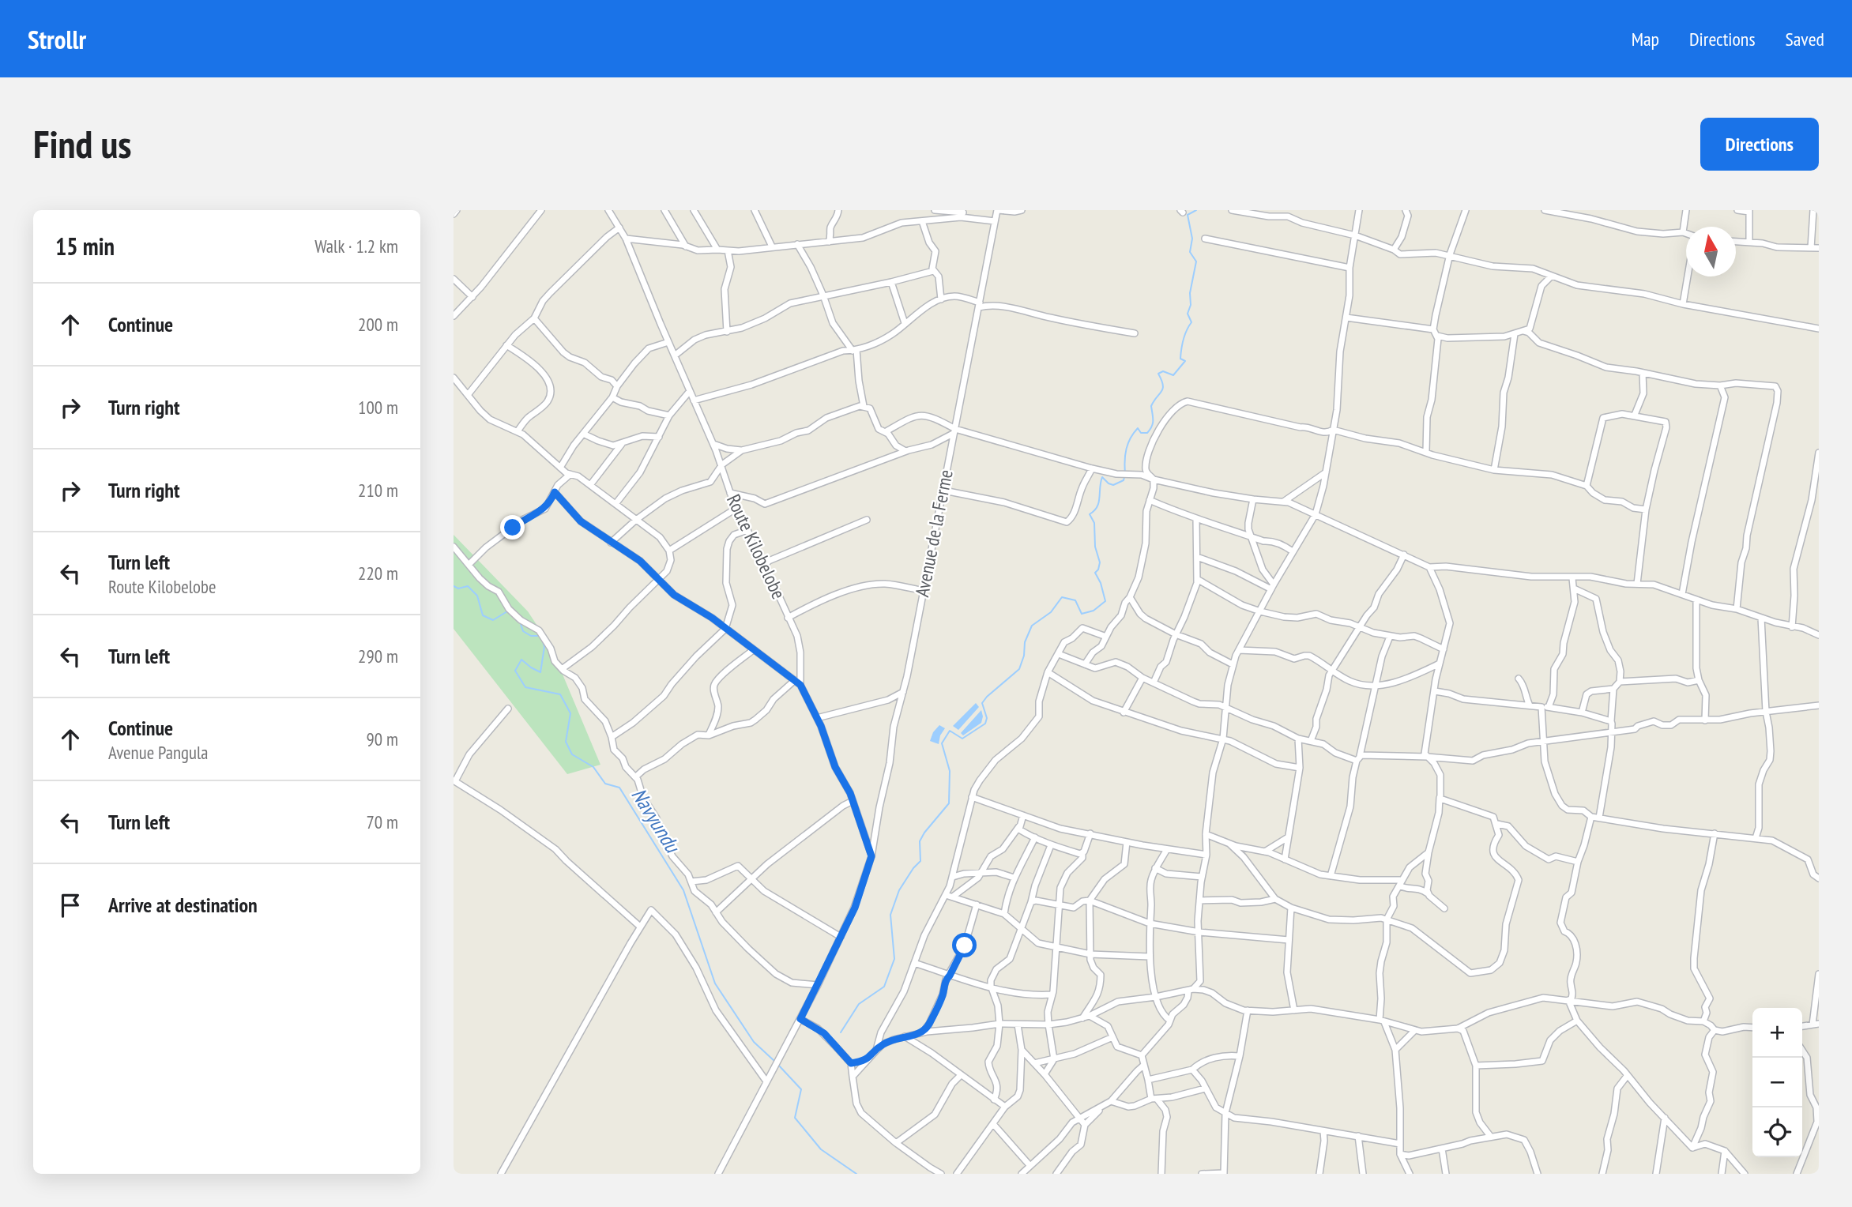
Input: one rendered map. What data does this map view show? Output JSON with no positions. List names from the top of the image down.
{
  "streets": {
    "street": ["Avenue de la Ferme", "Route Kilobelobe"]
  },
  "crossings": [
    ["Avenue de la Ferme", "Route Kilobelobe"]
  ],
  "water": ["Navyundu"],
  "north": "top",
  "page": {
    "header": "Strollr",
    "nav": ["Map", "Directions", "Saved"],
    "buttons": "Directions",
    "title": "Find us",
    "heading": ["15 min", "Walk · 1.2 km"],
    "list": [
      ["Continue", "200 m"],
      ["Turn right", "100 m"],
      ["Turn right", "210 m"],
      ["Turn left", "Route Kilobelobe", "220 m"],
      ["Turn left", "290 m"],
      ["Continue", "Avenue Pangula", "90 m"],
      ["Turn left", "70 m"],
      "Arrive at destination"
    ],
    "map_buttons": ["+", "−"]
  }
}
